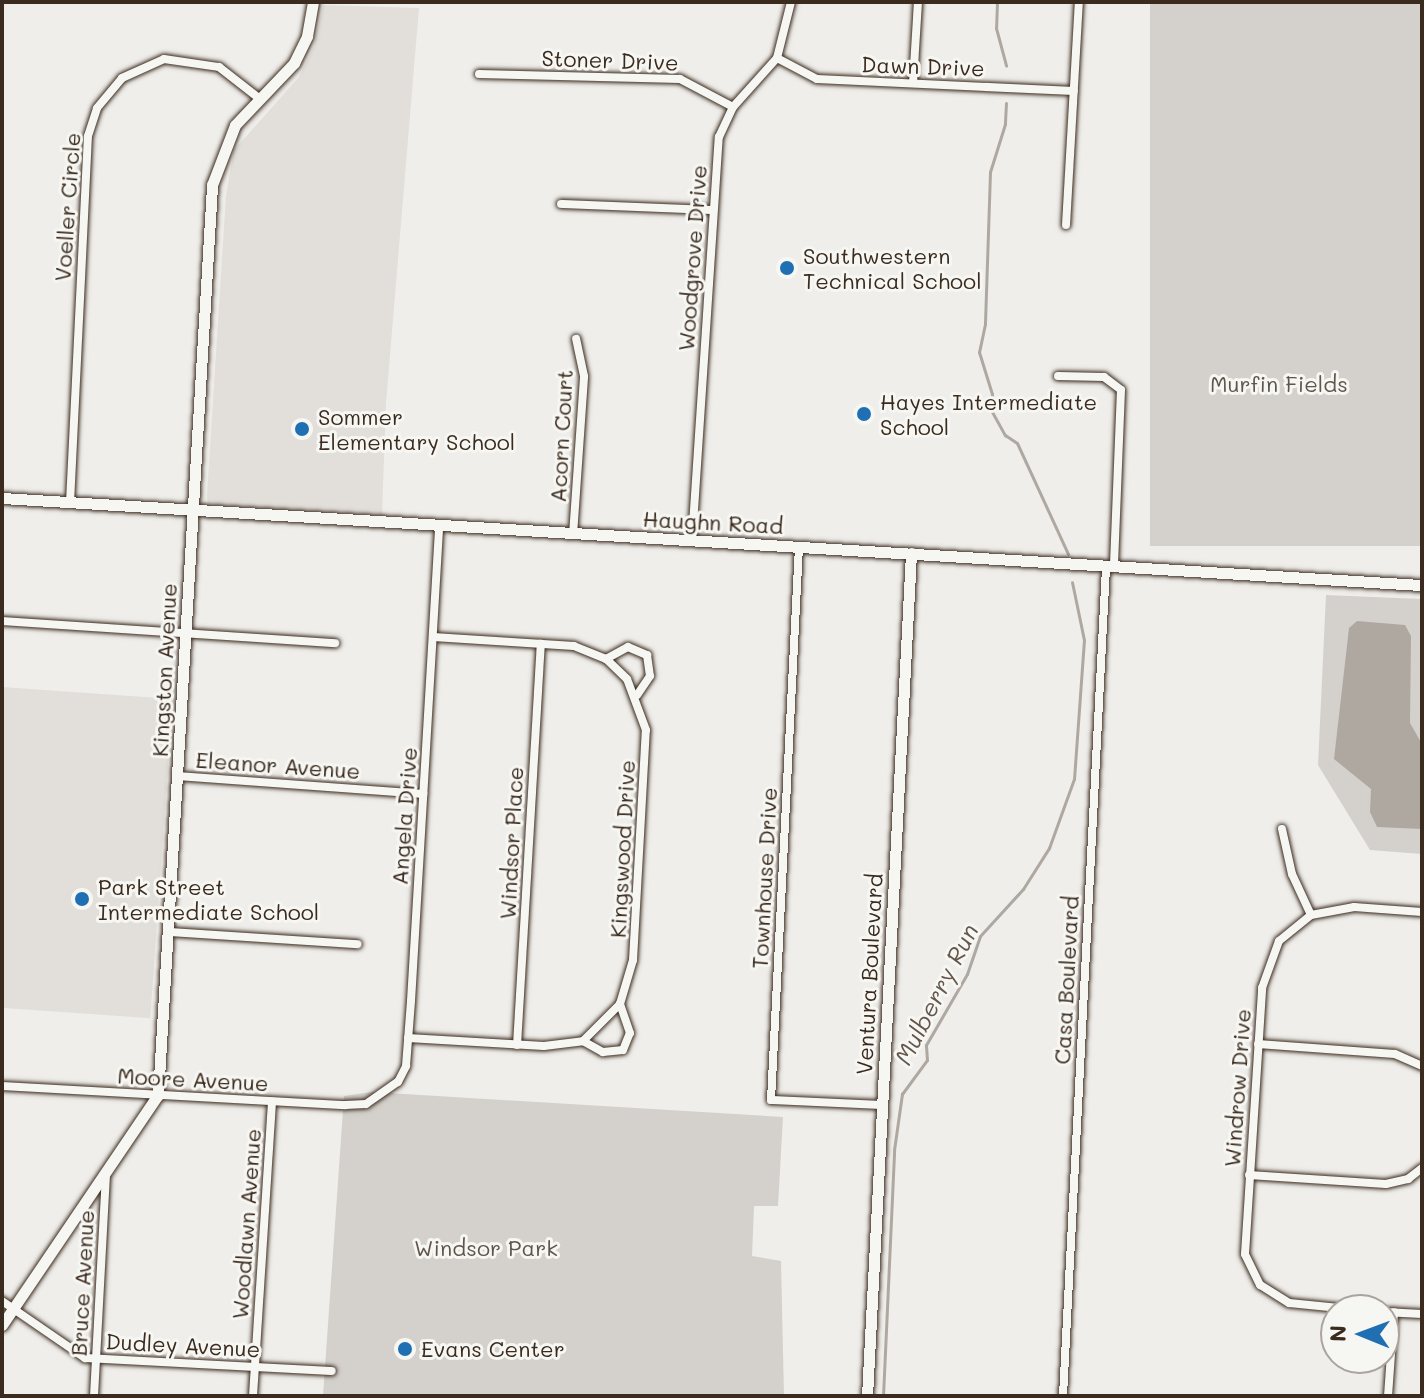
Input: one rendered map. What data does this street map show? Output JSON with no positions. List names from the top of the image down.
{
  "streets": {
    "street": [
      "Stoner Drive",
      "Dawn Drive",
      "Voeller Circle",
      "Woodgrove Drive",
      "Acorn Court",
      "Haughn Road",
      "Kingston Avenue",
      "Eleanor Avenue",
      "Angela Drive",
      "Windsor Place",
      "Kingswood Drive",
      "Townhouse Drive",
      "Ventura Boulevard",
      "Casa Boulevard",
      "Moore Avenue",
      "Windrow Drive",
      "Woodlawn Avenue",
      "Bruce Avenue",
      "Dudley Avenue"
    ]
  },
  "crossings": [
    ["Stoner Drive", "Woodgrove Drive"],
    ["Dawn Drive", "Woodgrove Drive"],
    ["Voeller Circle", "Haughn Road"],
    ["Voeller Circle", "Kingston Avenue"],
    ["Woodgrove Drive", "Haughn Road"],
    ["Acorn Court", "Haughn Road"],
    ["Haughn Road", "Kingston Avenue"],
    ["Haughn Road", "Angela Drive"],
    ["Haughn Road", "Townhouse Drive"],
    ["Haughn Road", "Ventura Boulevard"],
    ["Haughn Road", "Casa Boulevard"],
    ["Kingston Avenue", "Eleanor Avenue"],
    ["Kingston Avenue", "Moore Avenue"],
    ["Kingston Avenue", "Bruce Avenue"],
    ["Kingston Avenue", "Dudley Avenue"],
    ["Eleanor Avenue", "Angela Drive"],
    ["Angela Drive", "Kingswood Drive"],
    ["Angela Drive", "Moore Avenue"],
    ["Windsor Place", "Kingswood Drive"],
    ["Townhouse Drive", "Ventura Boulevard"],
    ["Moore Avenue", "Woodlawn Avenue"],
    ["Woodlawn Avenue", "Dudley Avenue"],
    ["Bruce Avenue", "Dudley Avenue"]
  ],
  "water": ["Mulberry Run"],
  "parks": ["Murfin Fields", "Windsor Park"],
  "places": [
    "Southwestern Technical School",
    "Hayes Intermediate School",
    "Sommer Elementary School",
    "Park Street Intermediate School",
    "Evans Center"
  ],
  "north": "left"
}
